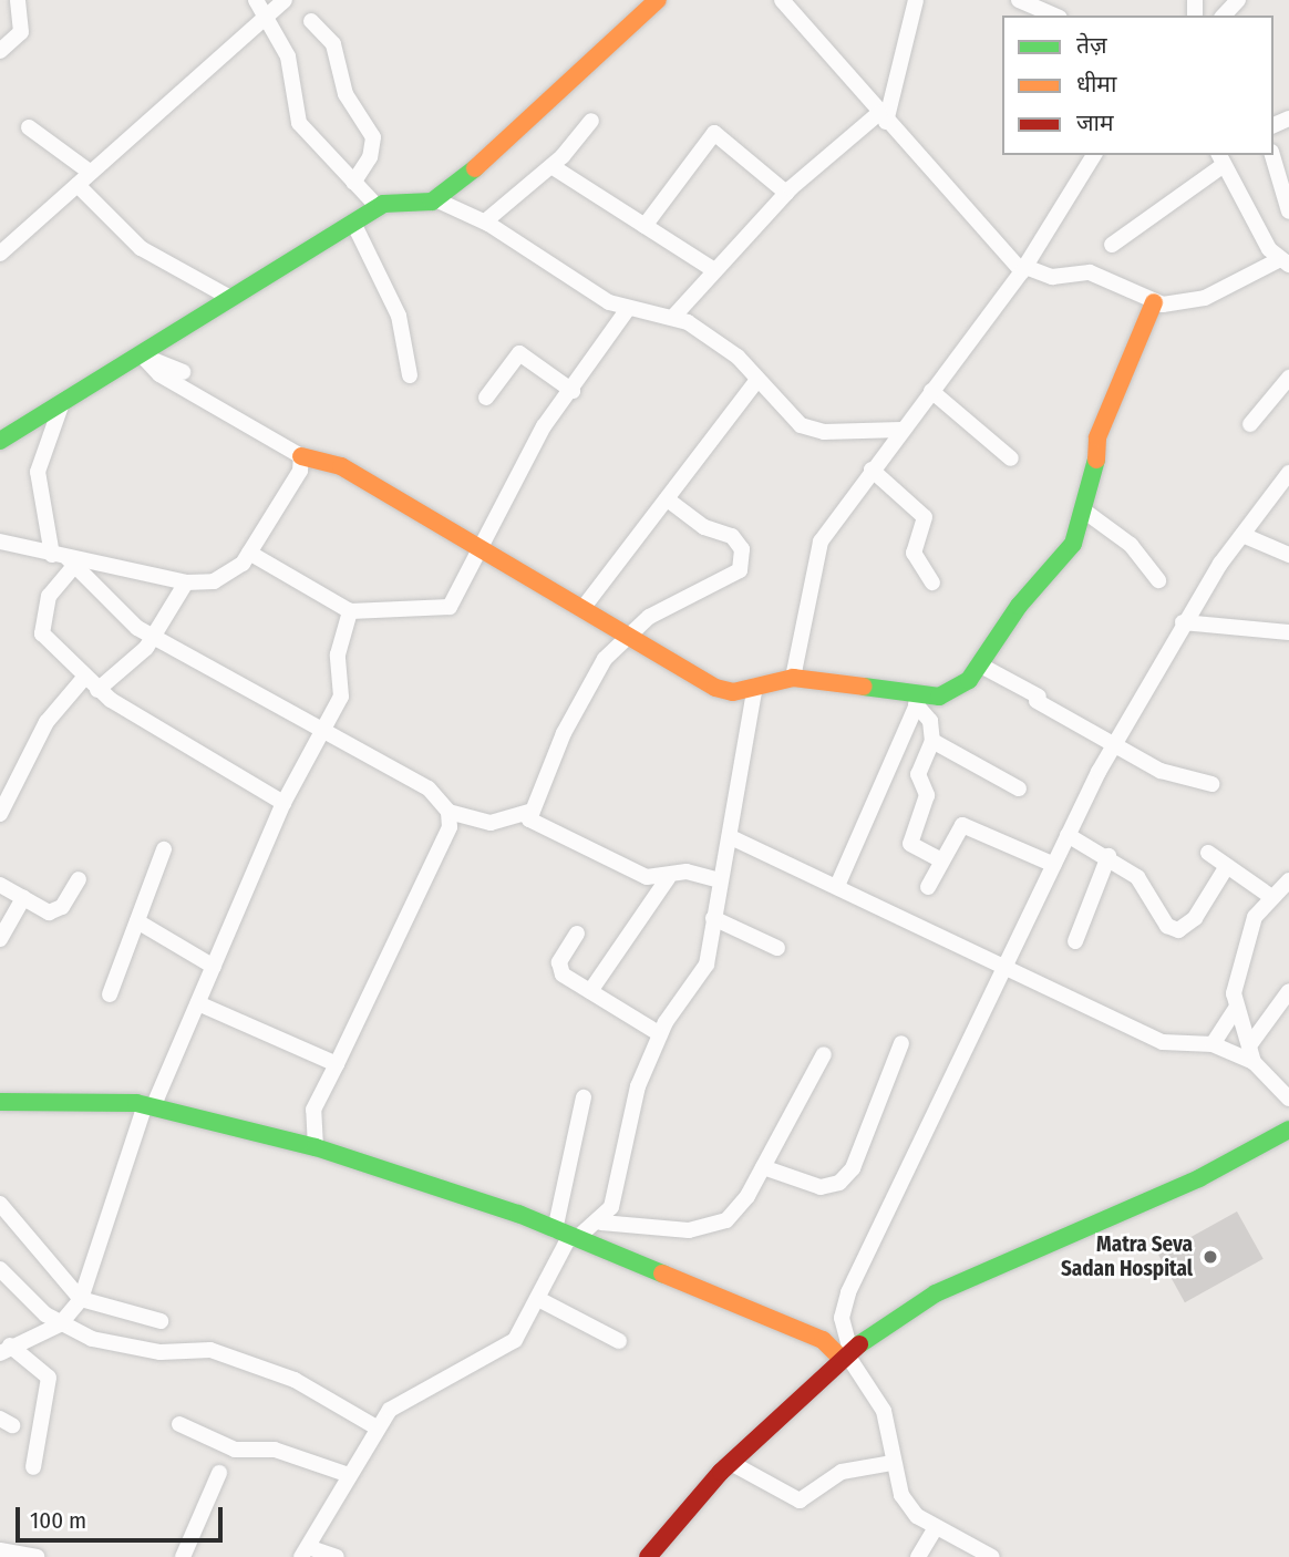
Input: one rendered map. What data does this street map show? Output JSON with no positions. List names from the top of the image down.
{
  "places": ["Matra Seva Sadan Hospital"],
  "legend": ["तेज़", "धीमा", "जाम"],
  "scale_bar": "100 m"
}
